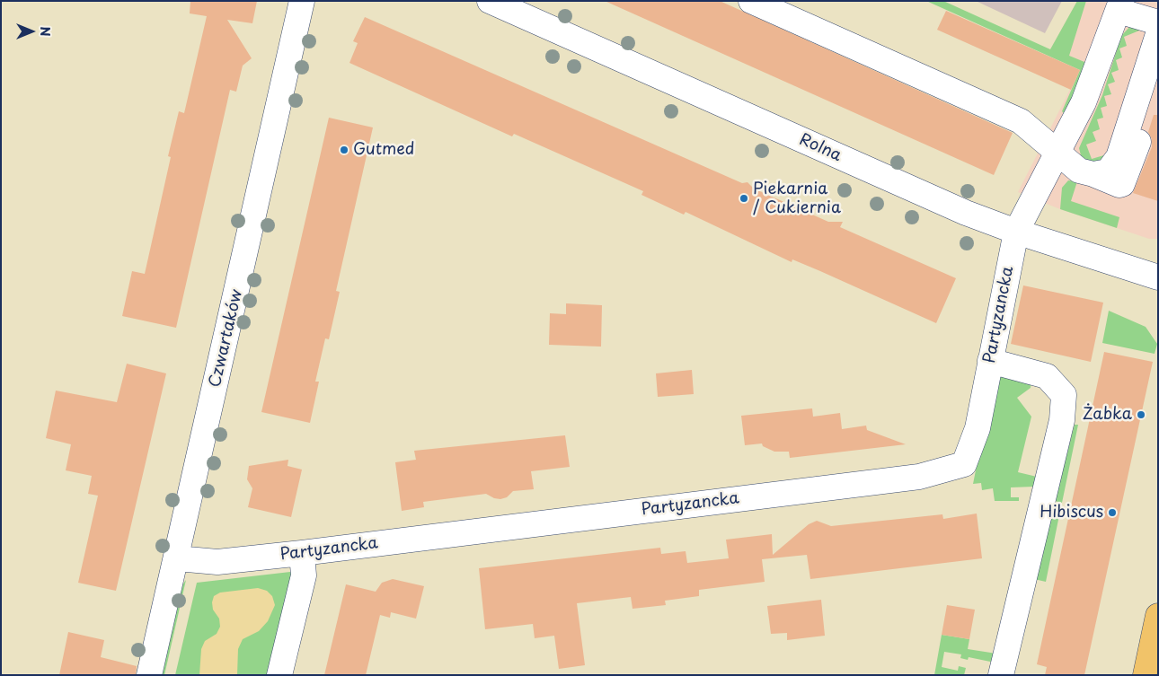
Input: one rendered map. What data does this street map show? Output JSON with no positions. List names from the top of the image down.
{
  "streets": {
    "street": ["Rolna", "Partyzancka", "Czwartaków"]
  },
  "crossings": [
    ["Rolna", "Partyzancka"],
    ["Partyzancka", "Czwartaków"]
  ],
  "places": [
    "Gutmed",
    "Piekarnia / Cukiernia",
    "Żabka",
    "Hibiscus"
  ],
  "north": "right"
}
